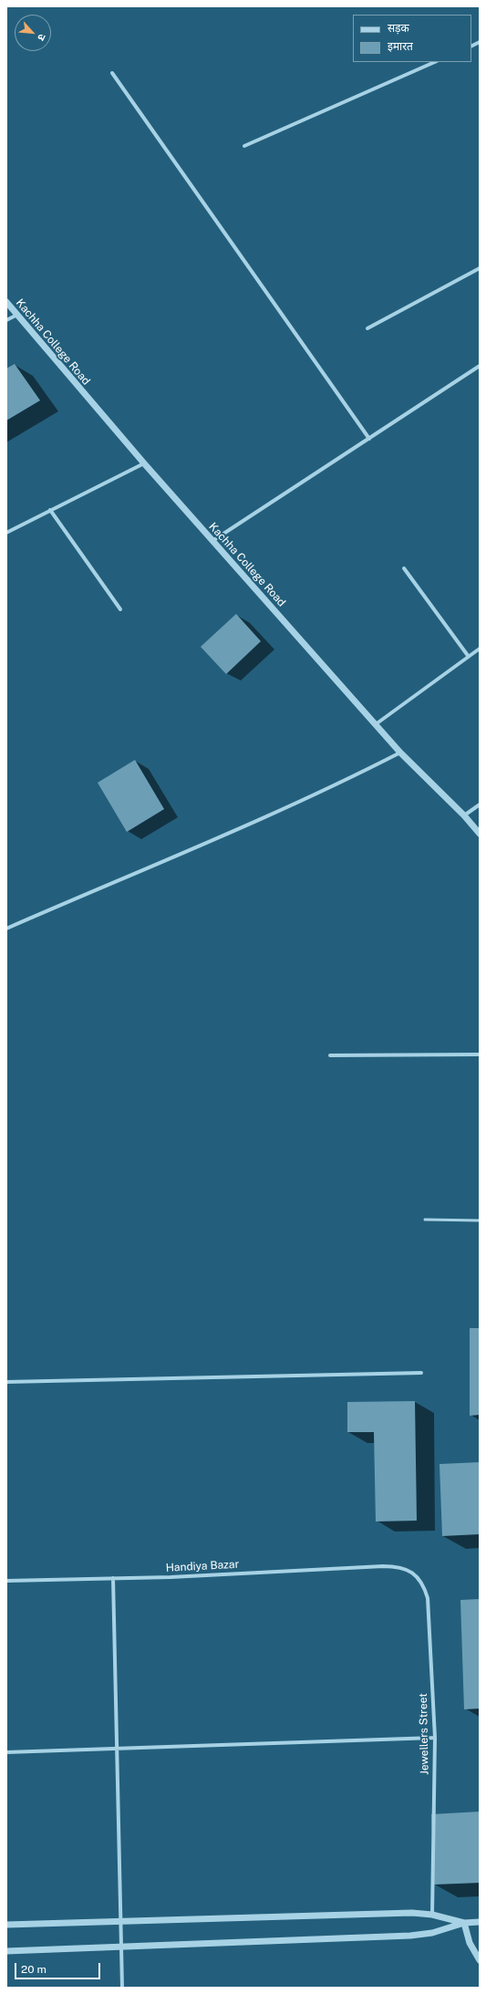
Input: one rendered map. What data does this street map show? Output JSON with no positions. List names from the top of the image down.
{
  "streets": {
    "street": ["Kachha College Road", "Handiya Bazar", "Jewellers Street"]
  },
  "crossings": [
    ["Handiya Bazar", "Jewellers Street"]
  ],
  "legend": ["सड़क", "इमारत"],
  "scale_bar": "20 m",
  "north": "bottom right"
}
